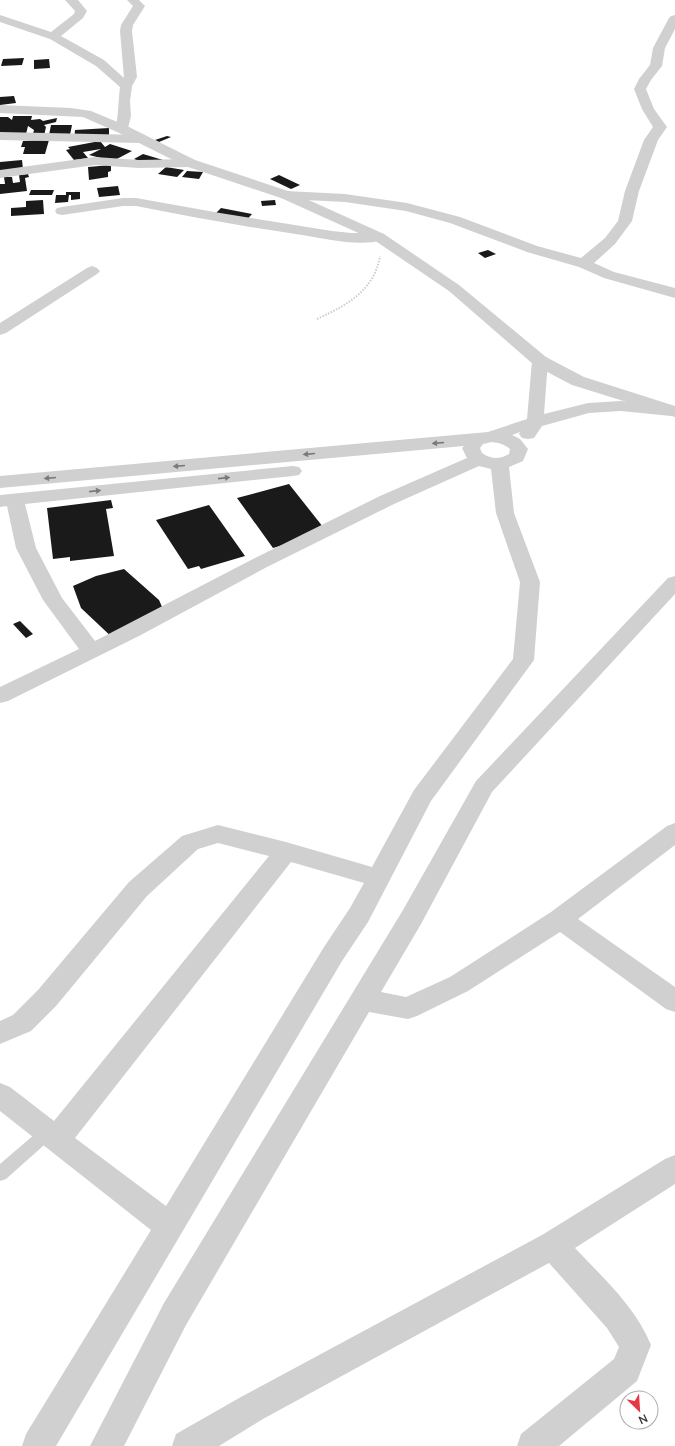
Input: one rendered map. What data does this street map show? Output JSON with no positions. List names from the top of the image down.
{
  "north": "bottom right"
}
